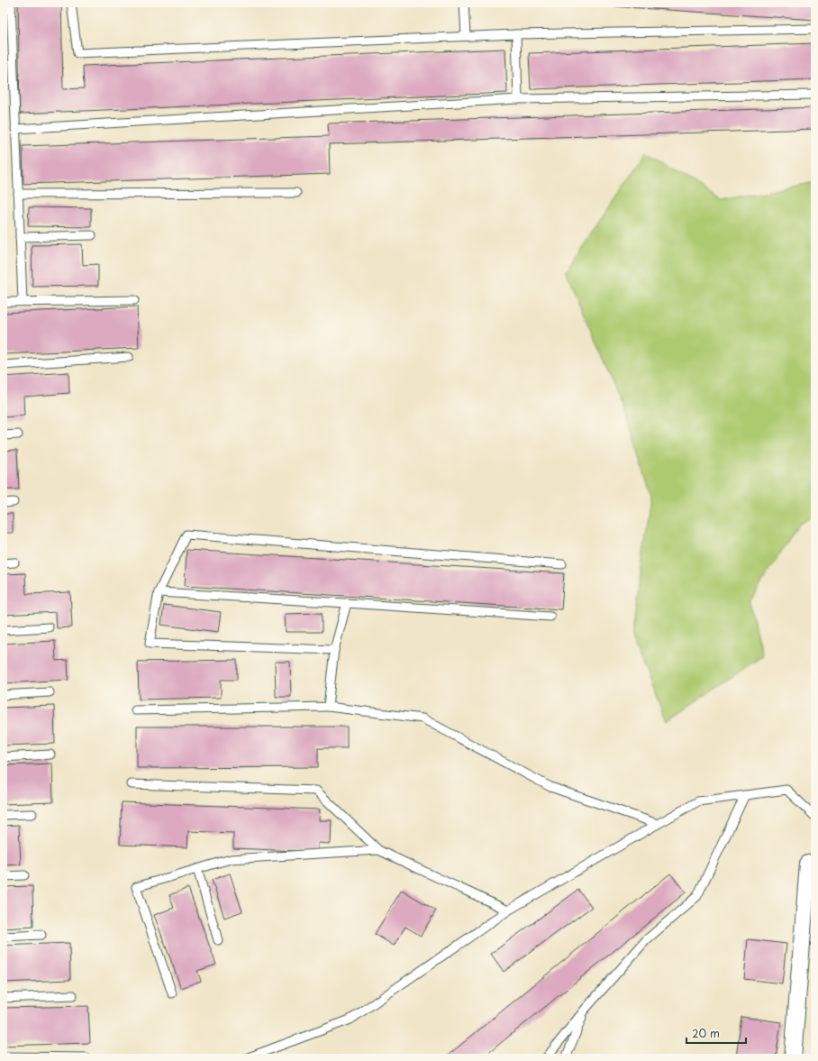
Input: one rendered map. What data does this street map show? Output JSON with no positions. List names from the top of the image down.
{
  "scale_bar": "20 m"
}
